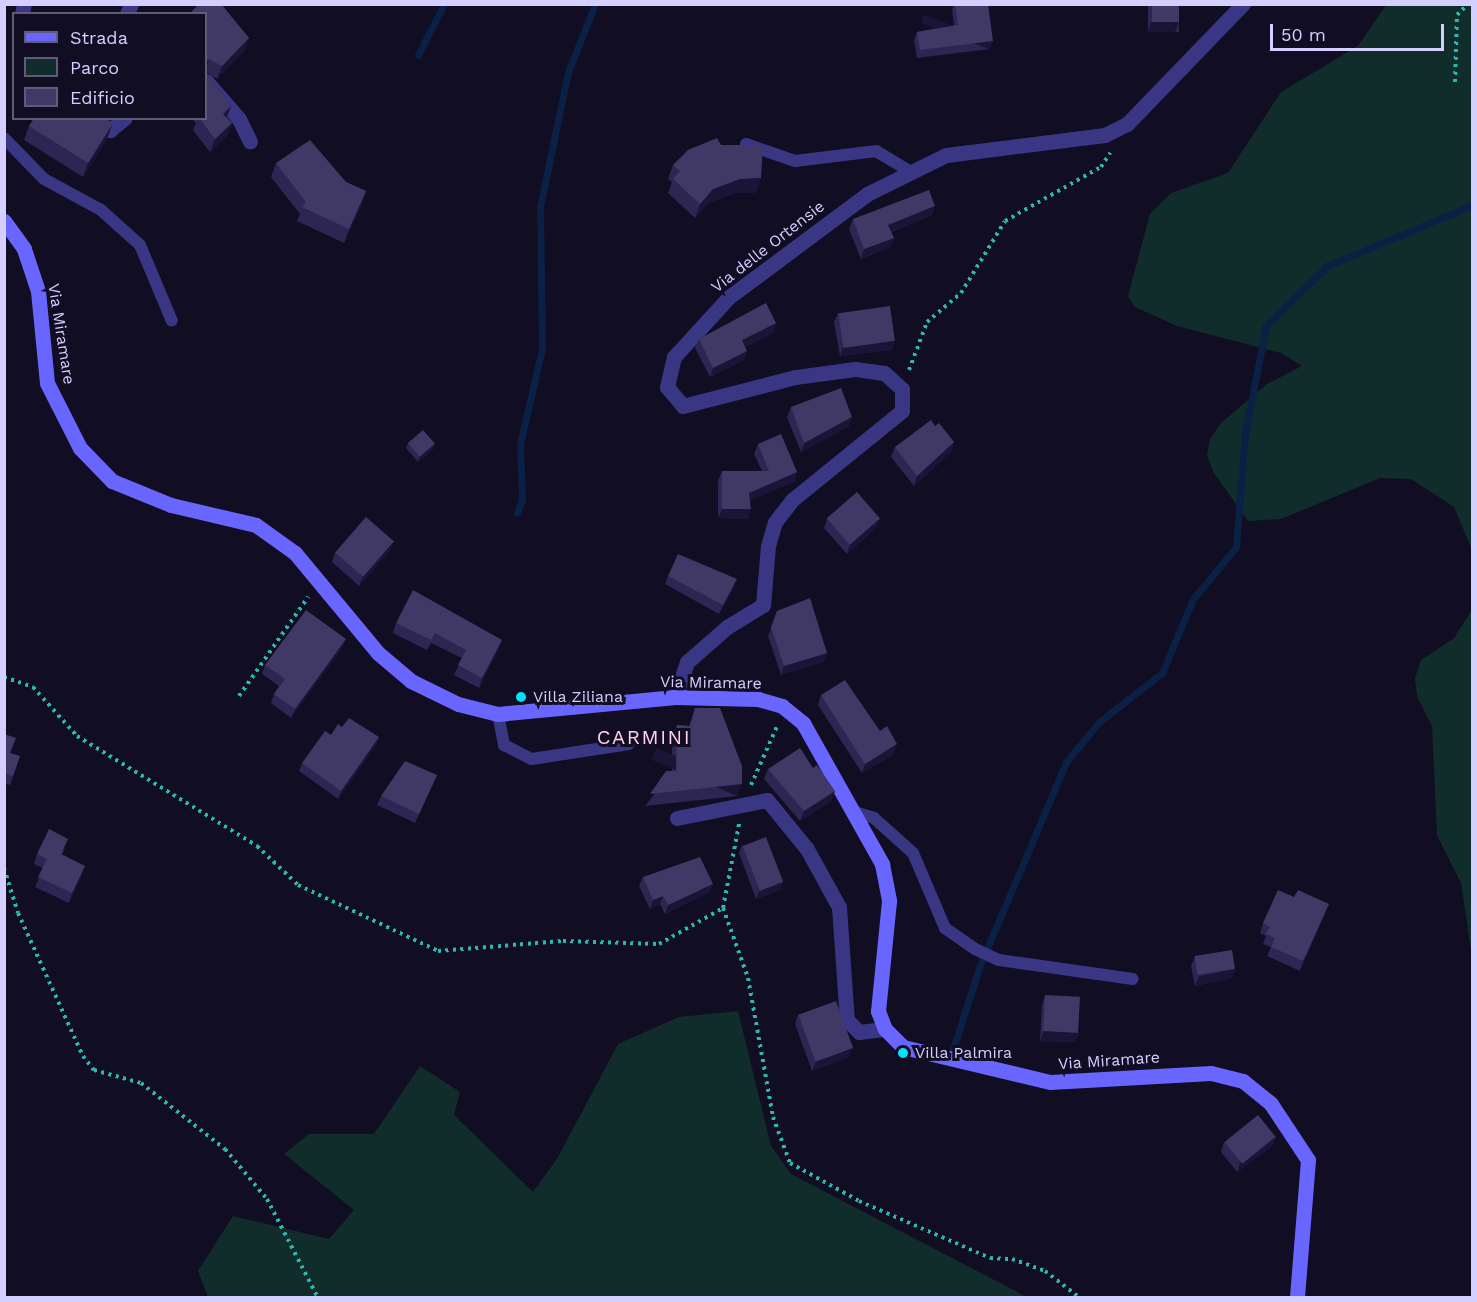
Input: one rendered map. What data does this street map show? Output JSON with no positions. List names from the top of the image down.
{
  "streets": {
    "street": ["Via delle Ortensie", "Via Miramare"]
  },
  "districts": ["CARMINI"],
  "places": ["Villa Ziliana", "Villa Palmira"],
  "legend": ["Strada", "Parco", "Edificio"],
  "scale_bar": "50 m"
}
